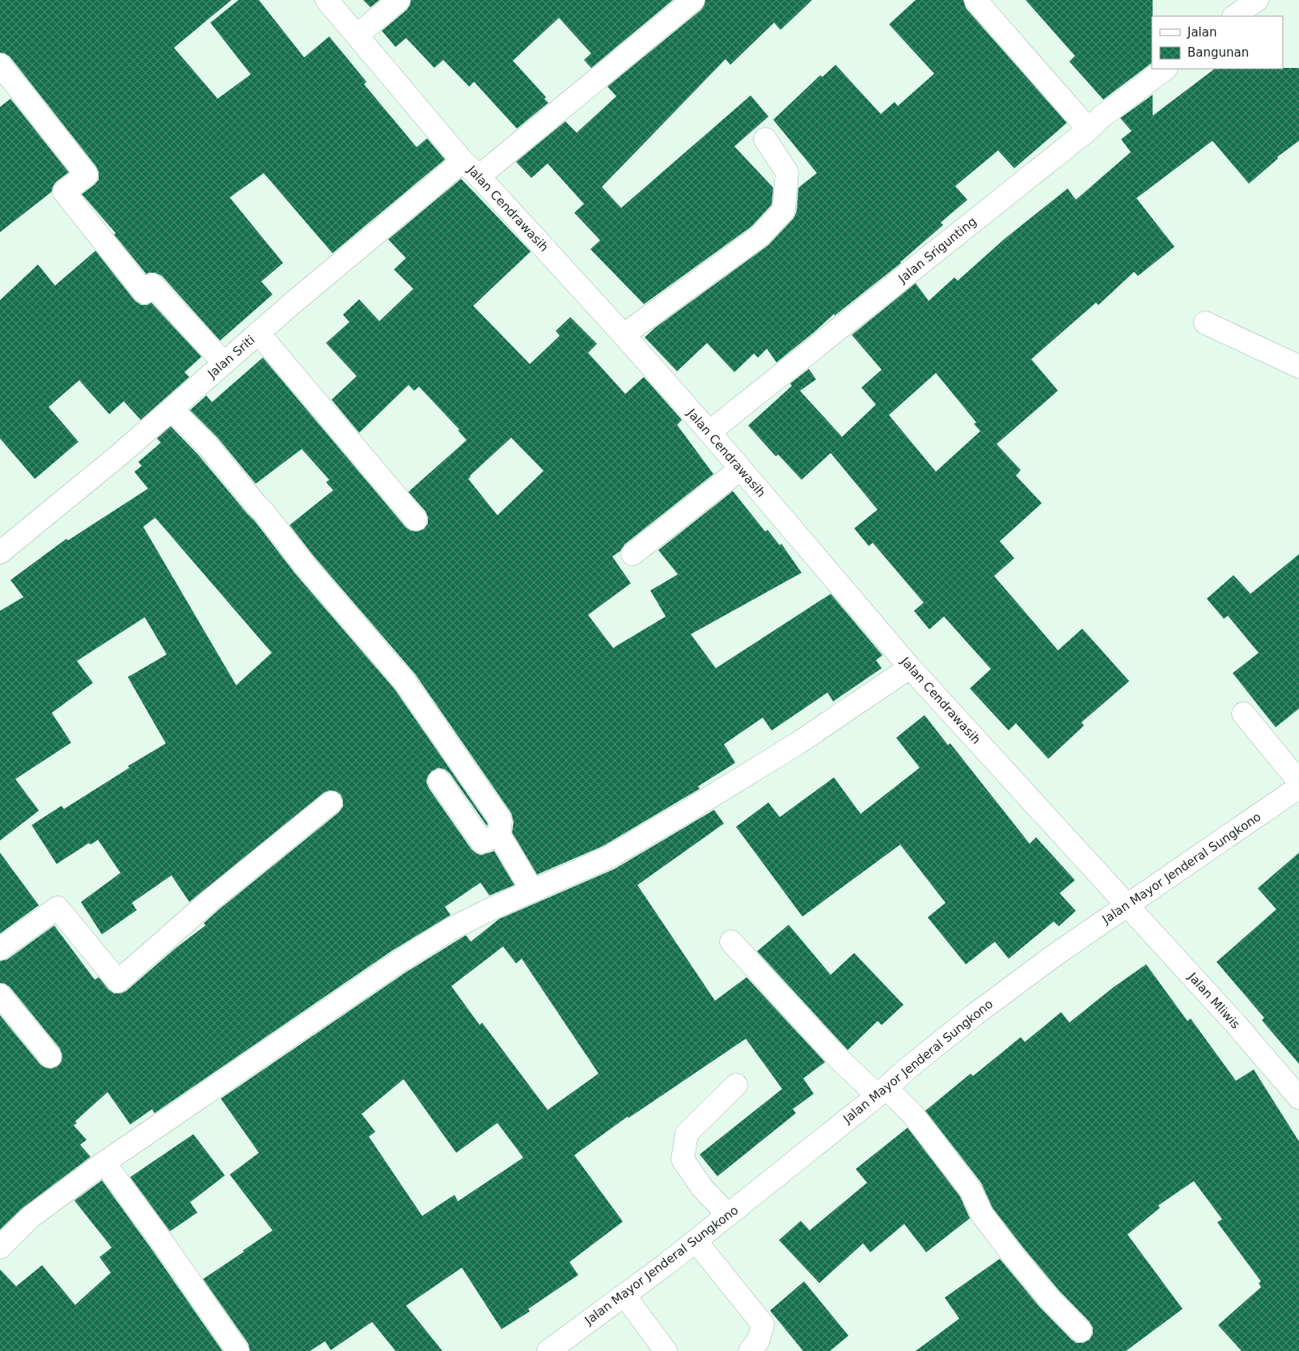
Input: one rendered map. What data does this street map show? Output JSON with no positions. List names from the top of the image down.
{
  "streets": {
    "main road": [
      "Jalan Cendrawasih",
      "Jalan Srigunting",
      "Jalan Sriti",
      "Jalan Mayor Jenderal Sungkono",
      "Jalan Mliwis"
    ]
  },
  "crossings": [
    ["Jalan Cendrawasih", "Jalan Srigunting"],
    ["Jalan Cendrawasih", "Jalan Sriti"],
    ["Jalan Cendrawasih", "Jalan Mayor Jenderal Sungkono"],
    ["Jalan Cendrawasih", "Jalan Mliwis"],
    ["Jalan Mayor Jenderal Sungkono", "Jalan Mliwis"]
  ],
  "legend": ["Jalan", "Bangunan"]
}
